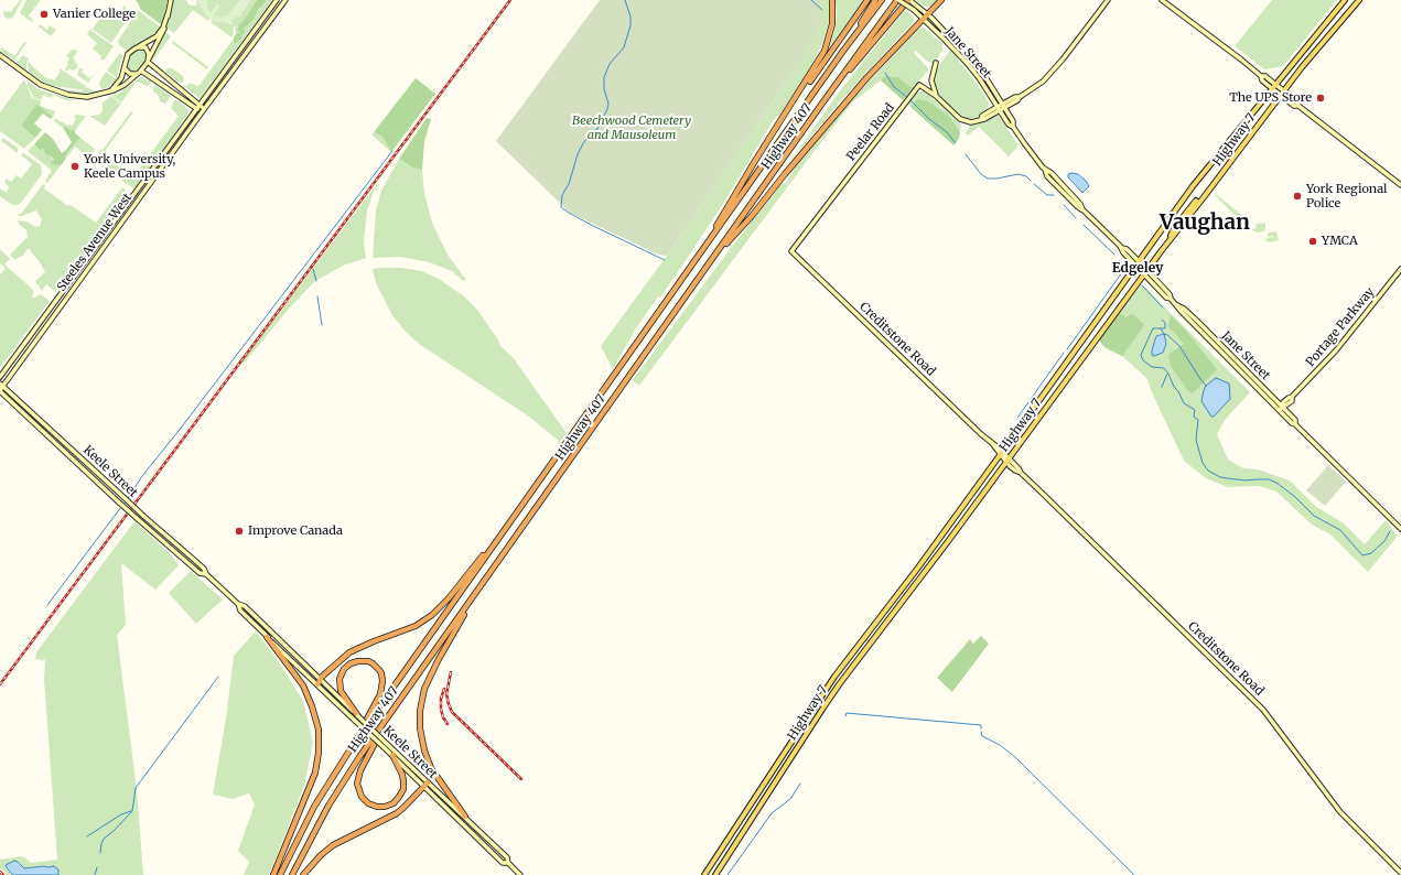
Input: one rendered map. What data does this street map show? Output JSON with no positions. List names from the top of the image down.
{
  "streets": {
    "highway": ["Highway 407"],
    "main road": [
      "Jane Street",
      "Peelar Road",
      "Highway 7",
      "Steeles Avenue West",
      "Portage Parkway",
      "Creditstone Road",
      "Keele Street"
    ]
  },
  "crossings": [
    ["Jane Street", "Peelar Road"],
    ["Jane Street", "Highway 407"],
    ["Jane Street", "Highway 7"],
    ["Jane Street", "Portage Parkway"],
    ["Peelar Road", "Creditstone Road"],
    ["Highway 7", "Creditstone Road"],
    ["Steeles Avenue West", "Keele Street"]
  ],
  "districts": ["Vaughan", "Edgeley"],
  "parks": ["Beechwood Cemetery and Mausoleum"],
  "places": [
    "Vanier College",
    "The UPS Store",
    "York University, Keele Campus",
    "York Regional Police",
    "YMCA",
    "Improve Canada"
  ]
}
